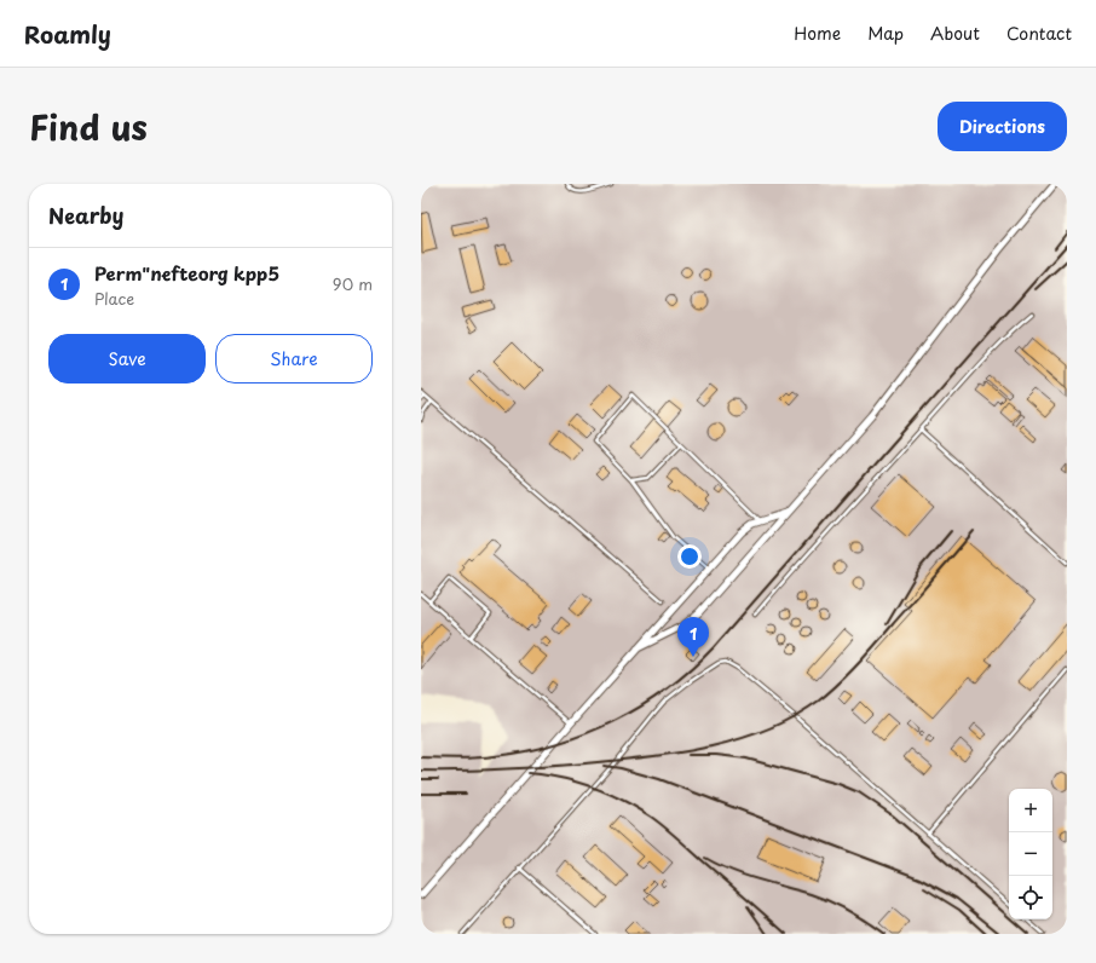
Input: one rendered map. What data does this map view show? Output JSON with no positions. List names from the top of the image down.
{
  "page": {
    "header": "Roamly",
    "nav": [
      "Home",
      "Map",
      "About",
      "Contact"
    ],
    "title": "Find us",
    "buttons": [
      "Directions",
      ["Save", "Share"]
    ],
    "heading": "Nearby",
    "list": [
      {
        "mark": "1",
        "name": "Perm\"nefteorg kpp5",
        "note": "Place",
        "value": "90 m"
      }
    ],
    "pins": "1",
    "map_buttons": ["+", "−"]
  }
}
